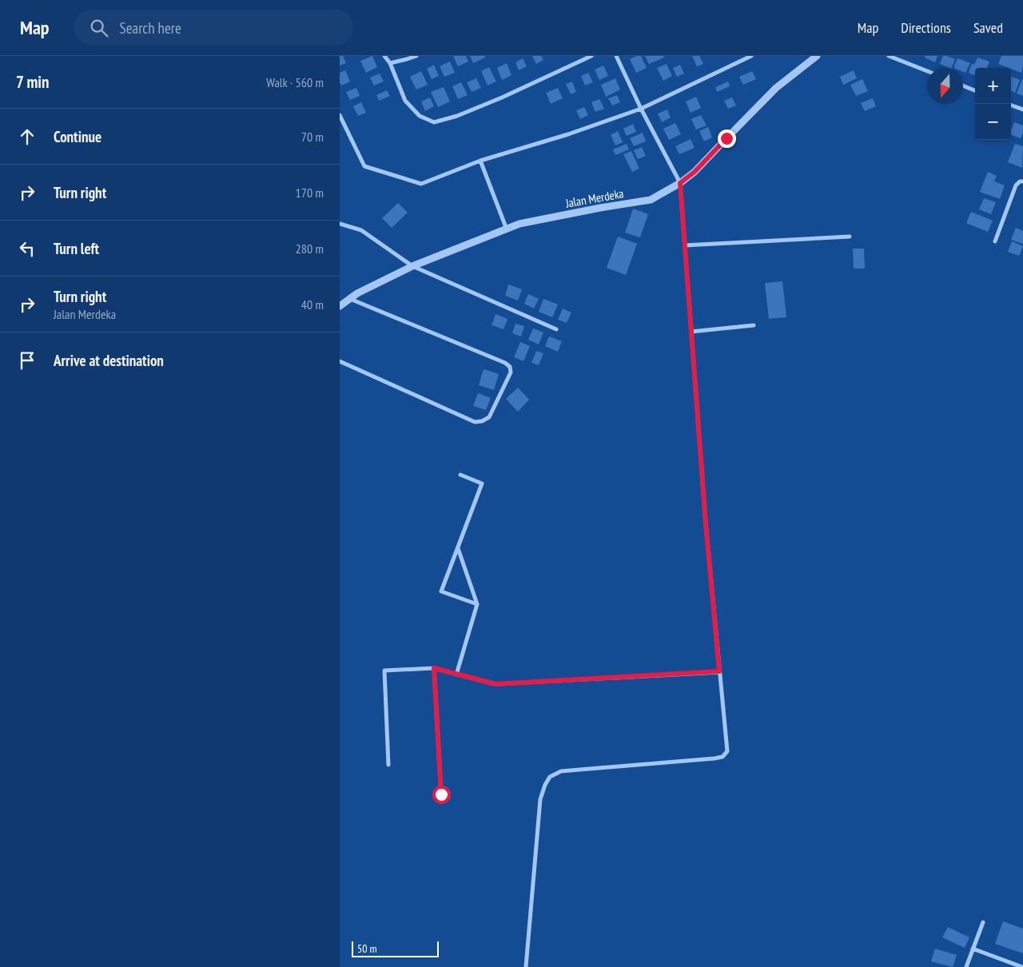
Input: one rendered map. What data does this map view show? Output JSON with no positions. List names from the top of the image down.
{
  "streets": {
    "street": ["Jalan Merdeka"]
  },
  "scale_bar": "50 m",
  "north": "bottom",
  "page": {
    "header": "Map",
    "search": "Search here",
    "nav": ["Map", "Directions", "Saved"],
    "heading": ["7 min", "Walk · 560 m"],
    "map_buttons": ["+", "−"],
    "list": [
      ["Continue", "70 m"],
      ["Turn right", "170 m"],
      ["Turn left", "280 m"],
      ["Turn right", "Jalan Merdeka", "40 m"],
      "Arrive at destination"
    ],
    "scale": "50 m"
  }
}
